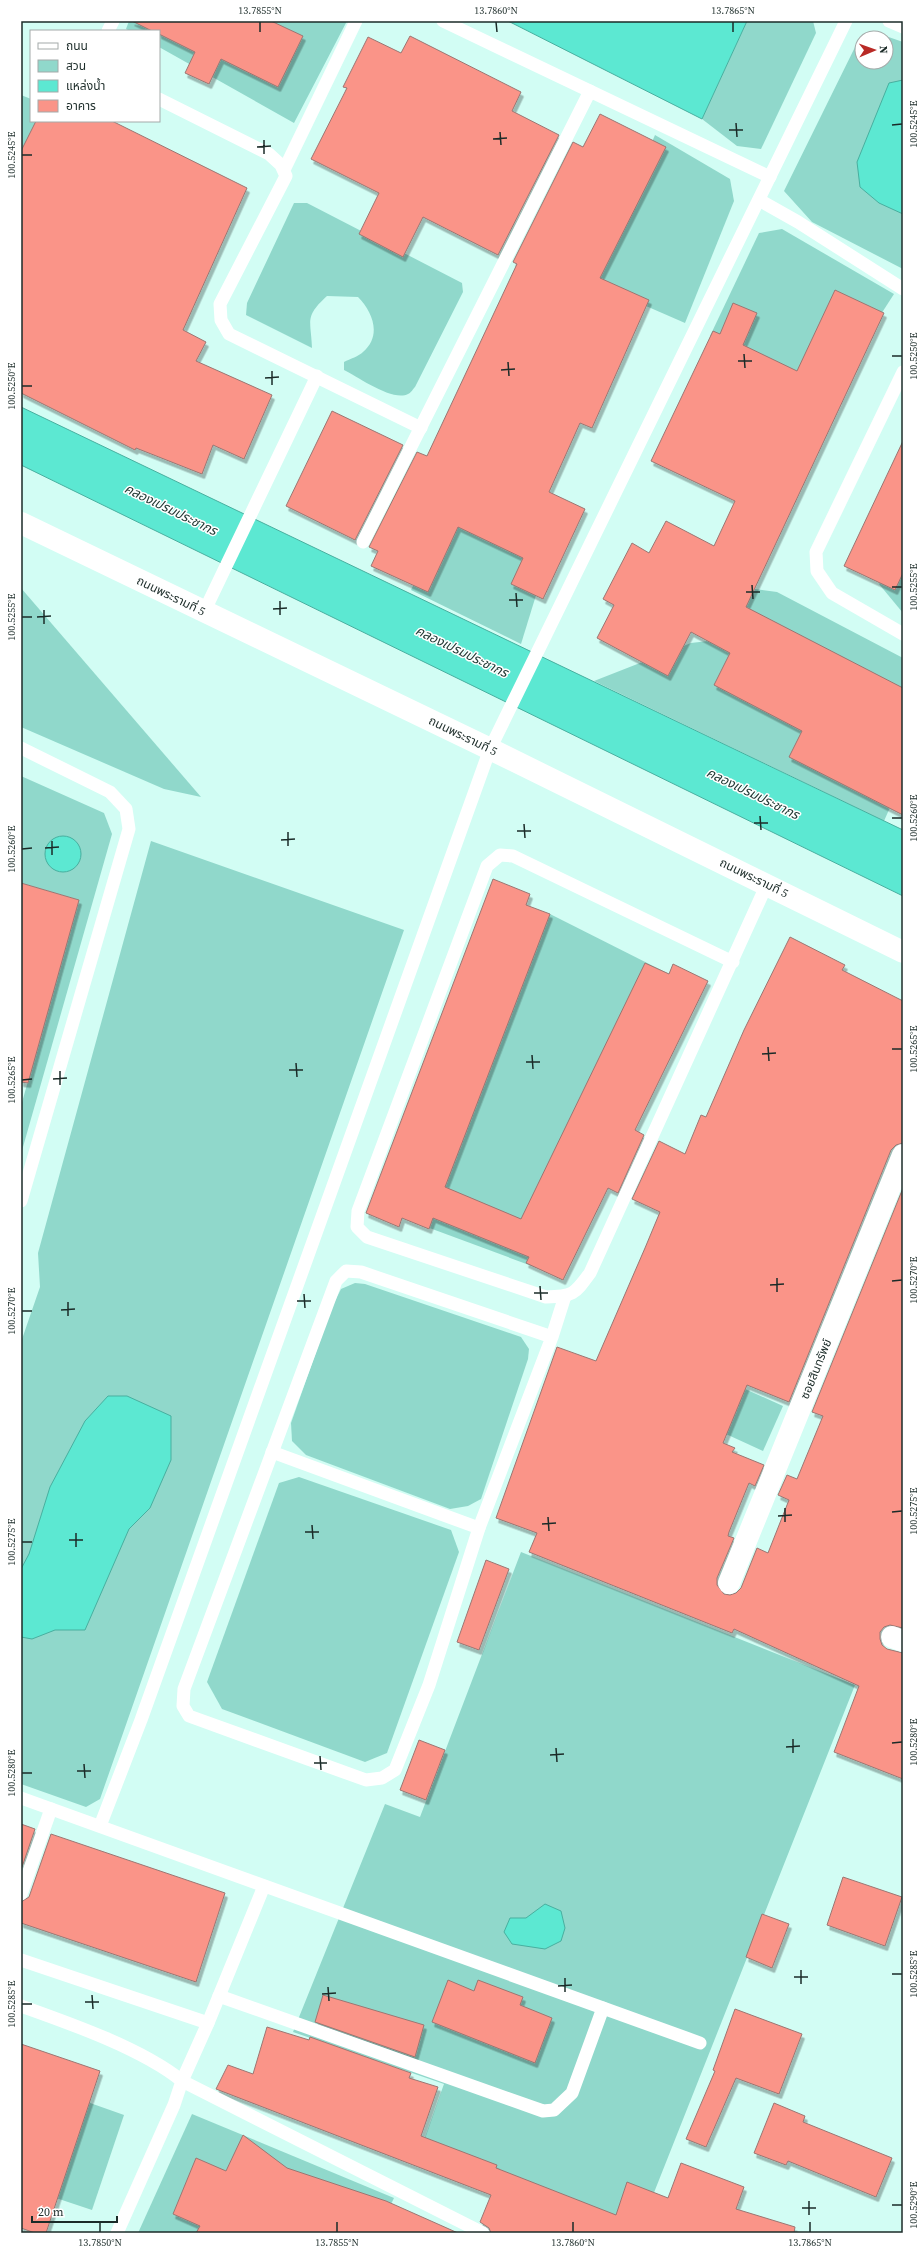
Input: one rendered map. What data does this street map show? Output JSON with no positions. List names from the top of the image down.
{
  "streets": {
    "main road": ["ถนนพระรามที่ 5", "ซอยสินทรัพย์"]
  },
  "water": ["คลองเปรมประชากร"],
  "legend": [
    "ถนน",
    "สวน",
    "แหล่งน้ำ",
    "อาคาร"
  ],
  "scale_bar": "20 m",
  "north": "right",
  "coordinates": [
    "13.7855°N",
    "13.7860°N",
    "13.7865°N",
    "100.5245°E",
    "100.5250°E",
    "100.5255°E",
    "100.5260°E",
    "100.5265°E",
    "100.5270°E",
    "100.5275°E",
    "100.5280°E",
    "100.5285°E",
    "100.5290°E",
    "13.7850°N"
  ]
}
